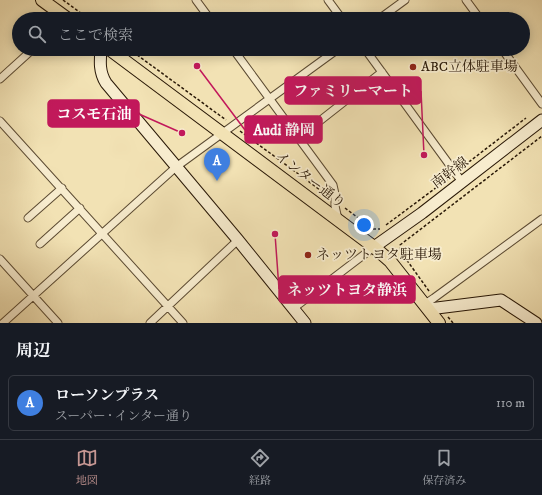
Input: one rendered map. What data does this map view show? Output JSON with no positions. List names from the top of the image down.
{
  "streets": {
    "main road": ["インター通り"],
    "street": ["南幹線"]
  },
  "crossings": [
    ["南幹線", "インター通り"]
  ],
  "places": [
    "Audi 静岡",
    "ABC立体駐車場",
    "コスモ石油",
    "ファミリーマート",
    "ネッツトヨタ静浜",
    "ネッツトヨタ駐車場"
  ],
  "page": {
    "search": "ここで検索",
    "pins": "A",
    "heading": "周辺",
    "list": [
      {
        "mark": "A",
        "name": "ローソンプラス",
        "note": "スーパー · インター通り",
        "value": "110 m"
      }
    ],
    "nav": ["地図", "経路", "保存済み"]
  }
}
